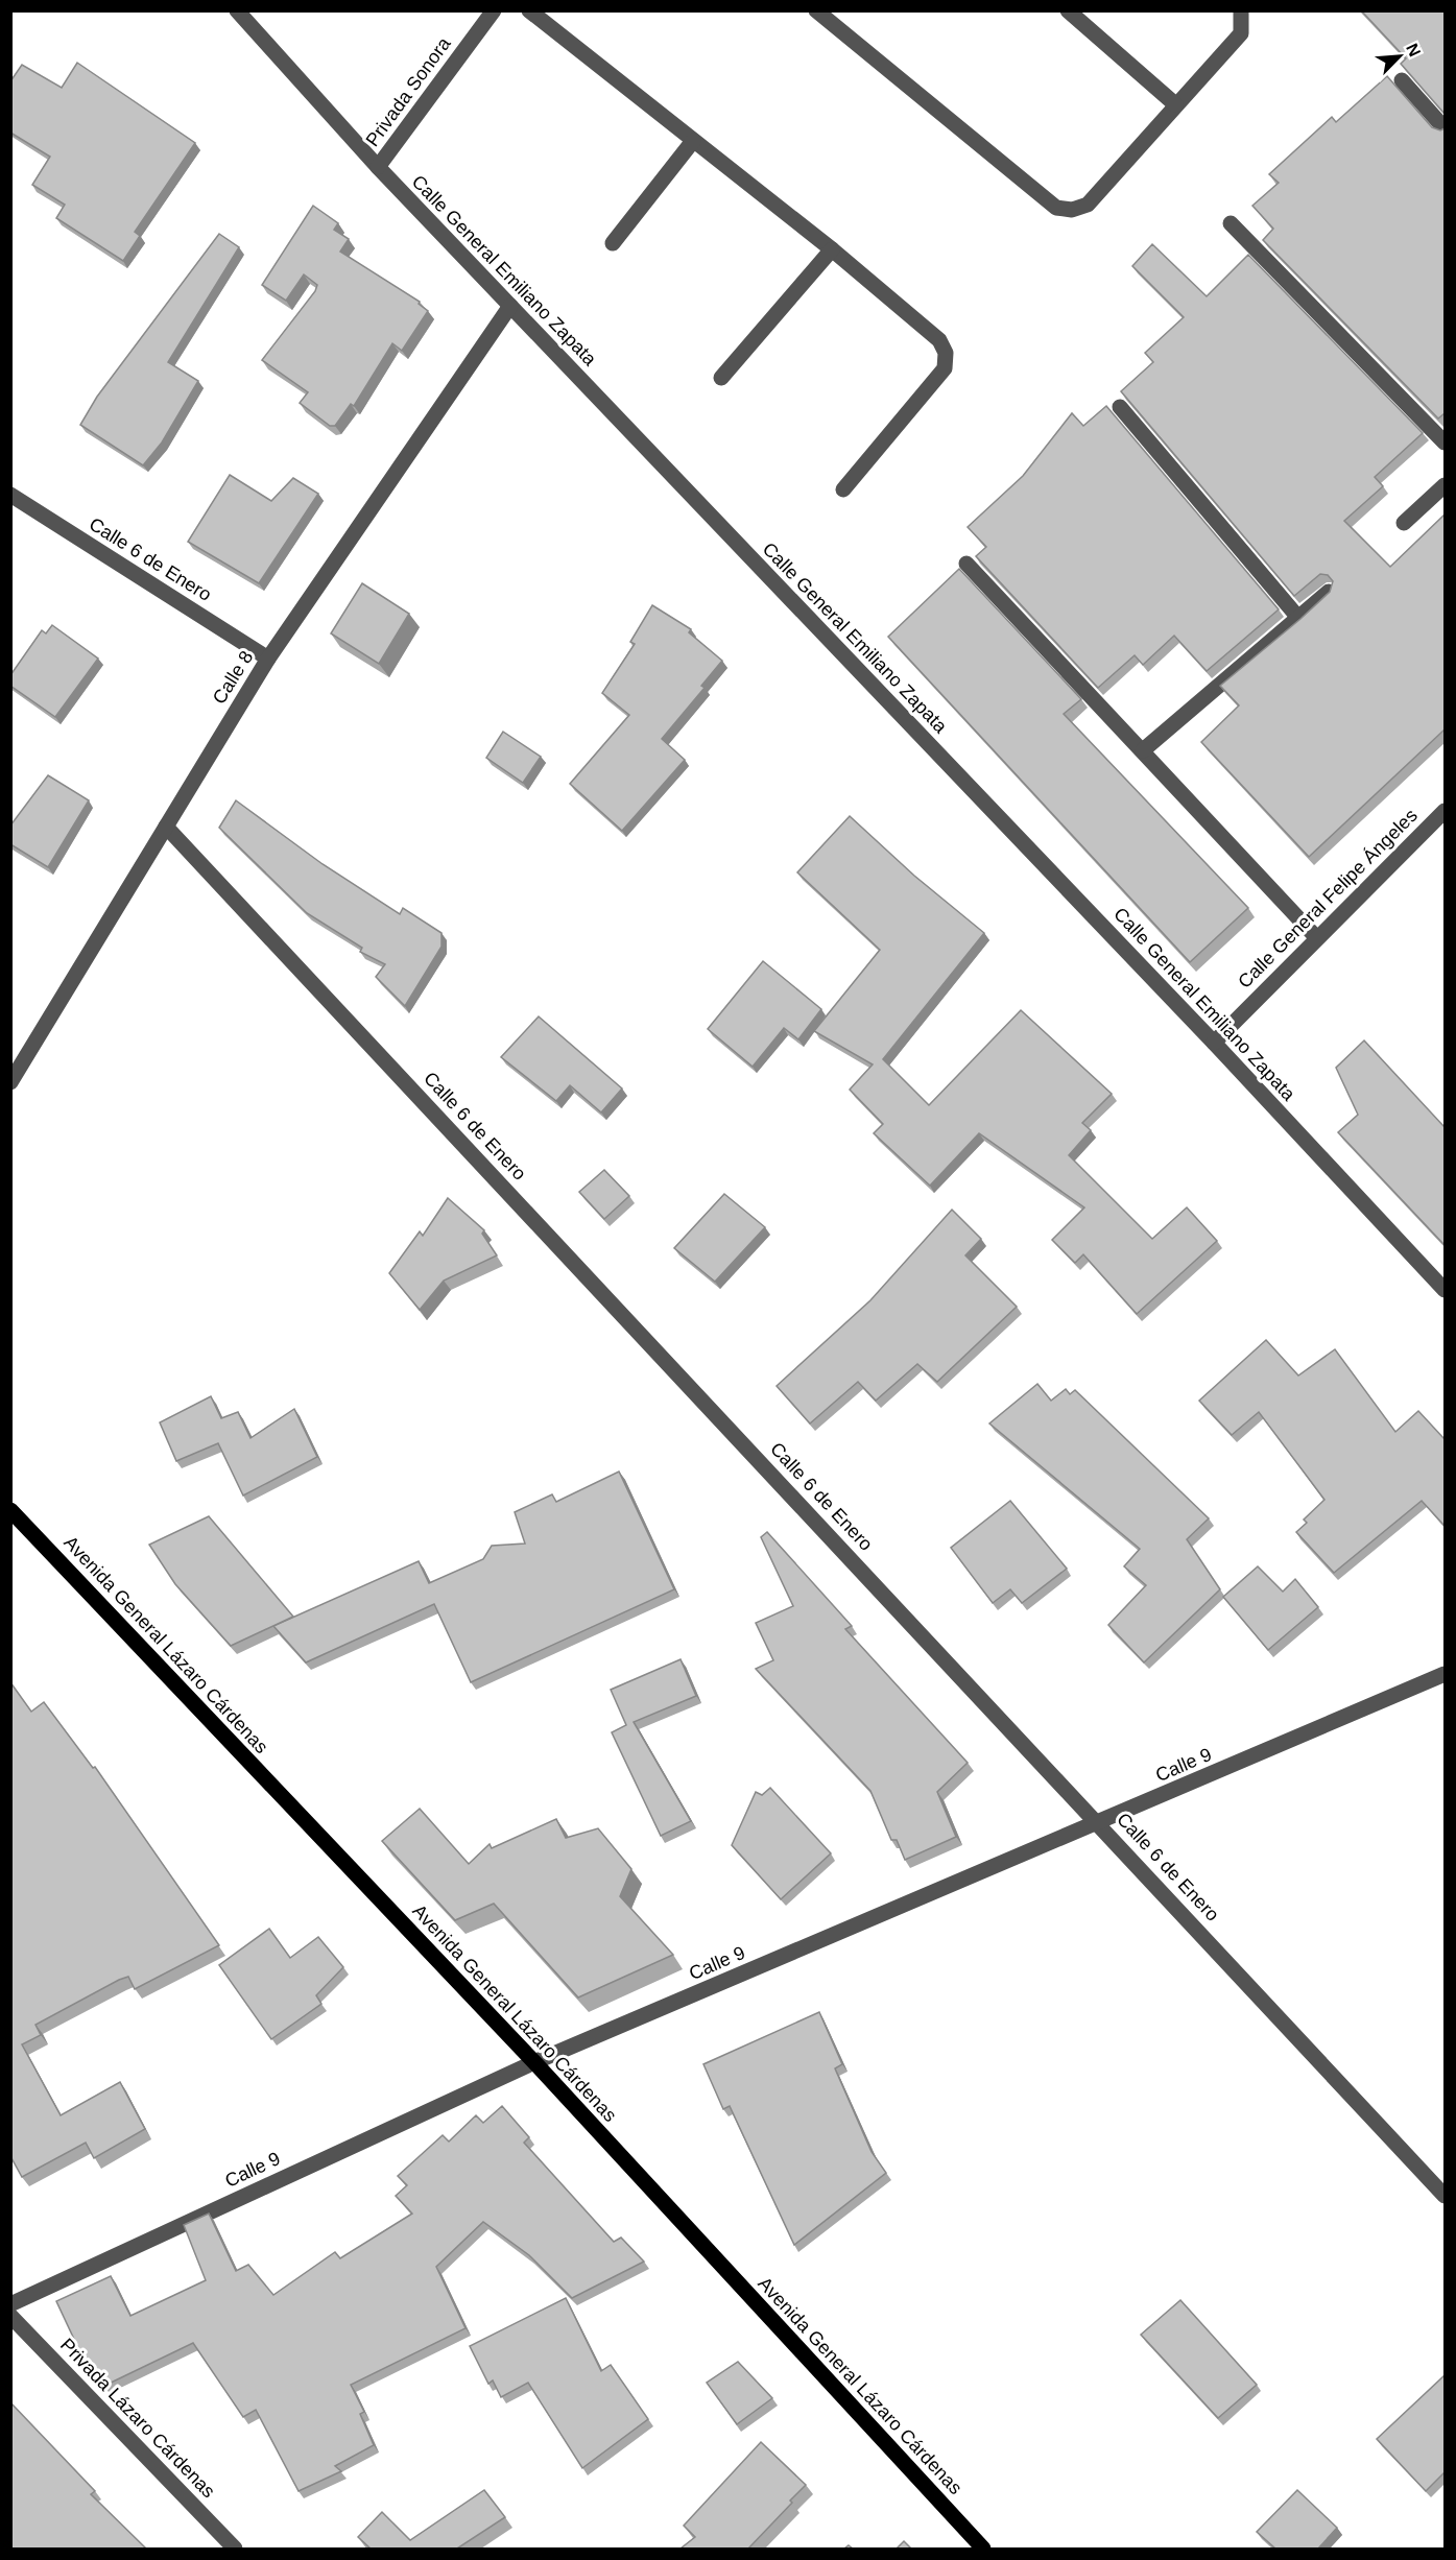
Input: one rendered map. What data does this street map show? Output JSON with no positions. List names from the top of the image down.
{
  "streets": {
    "main road": ["Avenida General Lázaro Cárdenas"],
    "street": [
      "Privada Sonora",
      "Calle General Emiliano Zapata",
      "Calle 6 de Enero",
      "Calle 8",
      "Calle General Felipe Ángeles",
      "Calle 9",
      "Privada Lázaro Cárdenas"
    ]
  },
  "crossings": [
    ["Privada Sonora", "Calle General Emiliano Zapata"],
    ["Calle General Emiliano Zapata", "Calle 8"],
    ["Calle General Emiliano Zapata", "Calle General Felipe Ángeles"],
    ["Calle 6 de Enero", "Calle 8"],
    ["Calle 6 de Enero", "Calle 9"],
    ["Avenida General Lázaro Cárdenas", "Calle 9"]
  ],
  "north": "top right"
}
